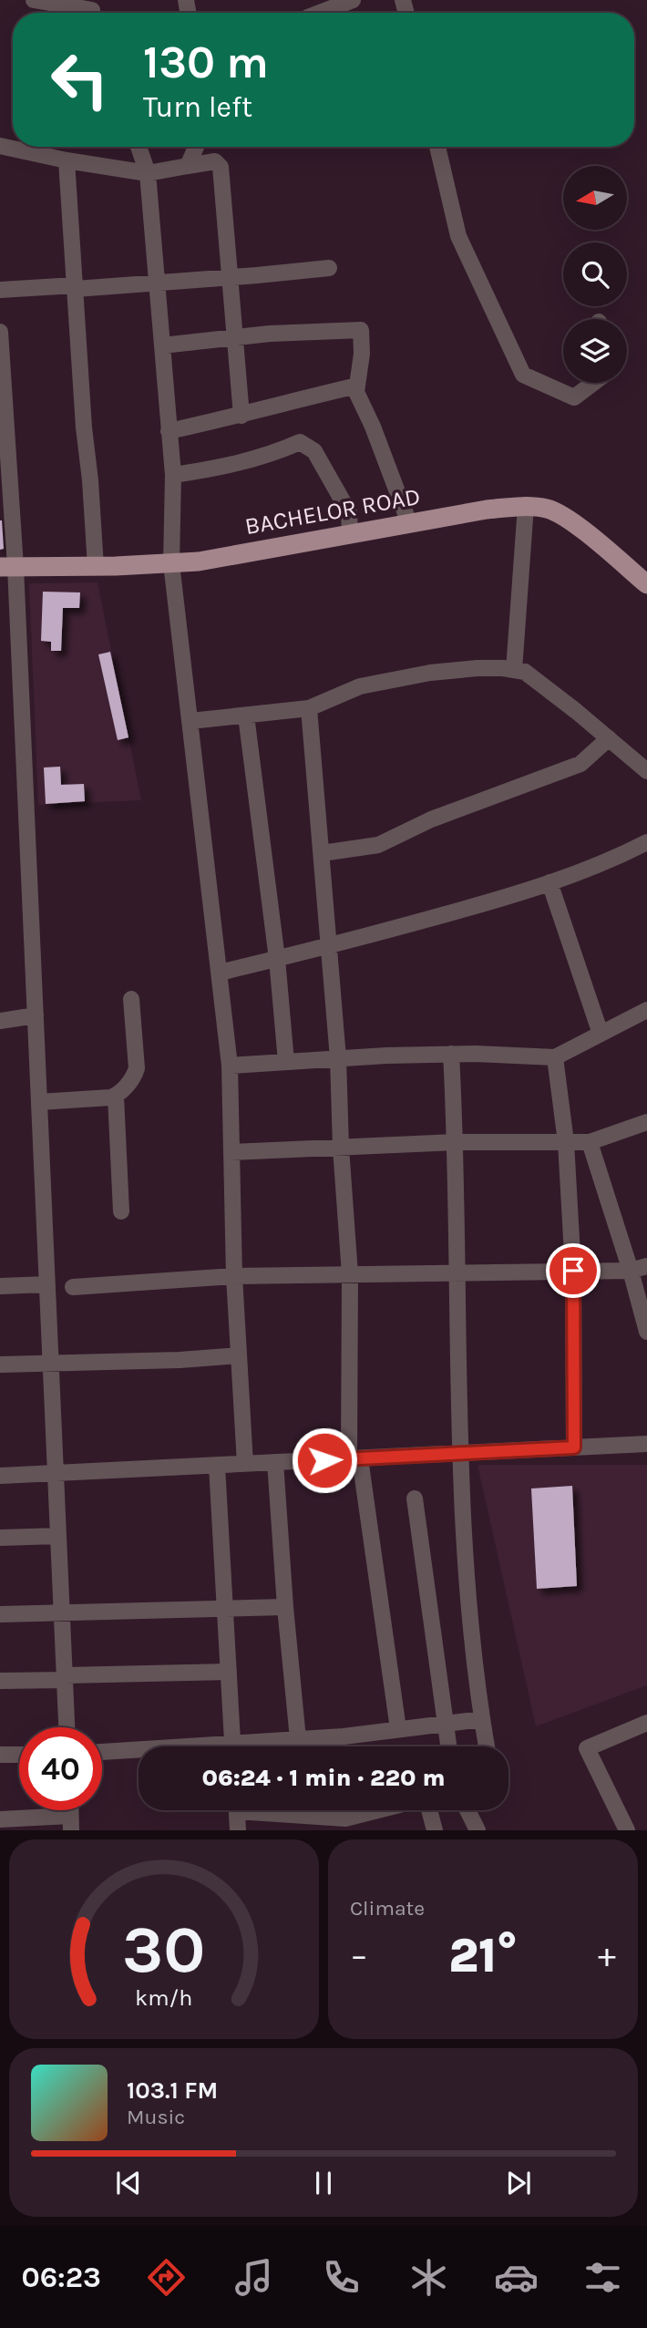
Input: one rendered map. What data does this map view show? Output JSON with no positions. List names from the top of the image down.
{
  "streets": {
    "main road": ["BACHELOR ROAD"]
  },
  "north": "left",
  "page": {
    "turn": ["130 m", "Turn left"],
    "limit": "40",
    "trip": "06:24 · 1 min · 220 m",
    "tile": "Climate",
    "heat": ["−", "21°", "+"],
    "song": ["103.1 FM", "Music"],
    "tabs": "06:23",
    "gauge": ["30", "km/h"]
  }
}
